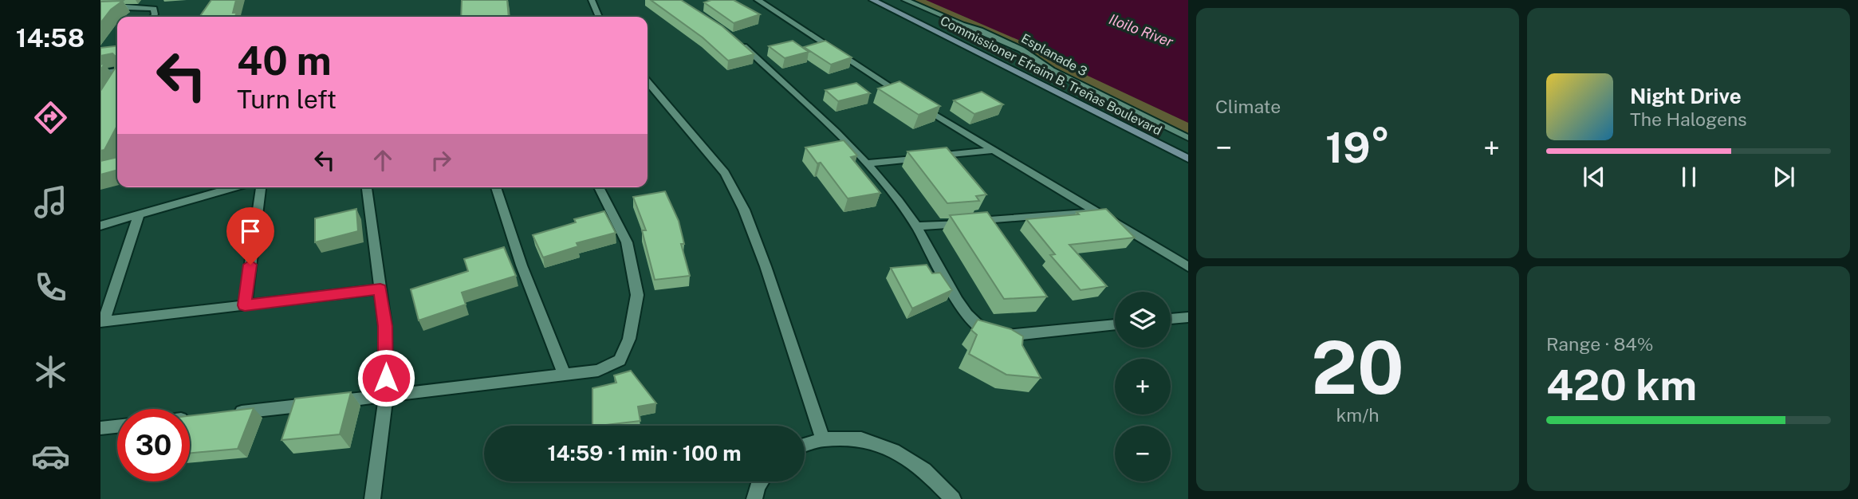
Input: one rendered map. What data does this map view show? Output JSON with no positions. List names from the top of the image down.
{
  "streets": {
    "main road": ["Commissioner Efraim B. Treñas Boulevard"],
    "street": ["Esplanade 3"]
  },
  "water": ["Iloilo River"],
  "page": {
    "tabs": "14:58",
    "tile": [
      "Climate",
      ["20", "km/h"],
      ["Range · 84%", "420 km"]
    ],
    "turn": ["40 m", "Turn left"],
    "song": ["Night Drive", "The Halogens"],
    "heat": ["−", "19°", "+"],
    "map_buttons": ["+", "−"],
    "limit": "30",
    "trip": "14:59 · 1 min · 100 m"
  }
}
